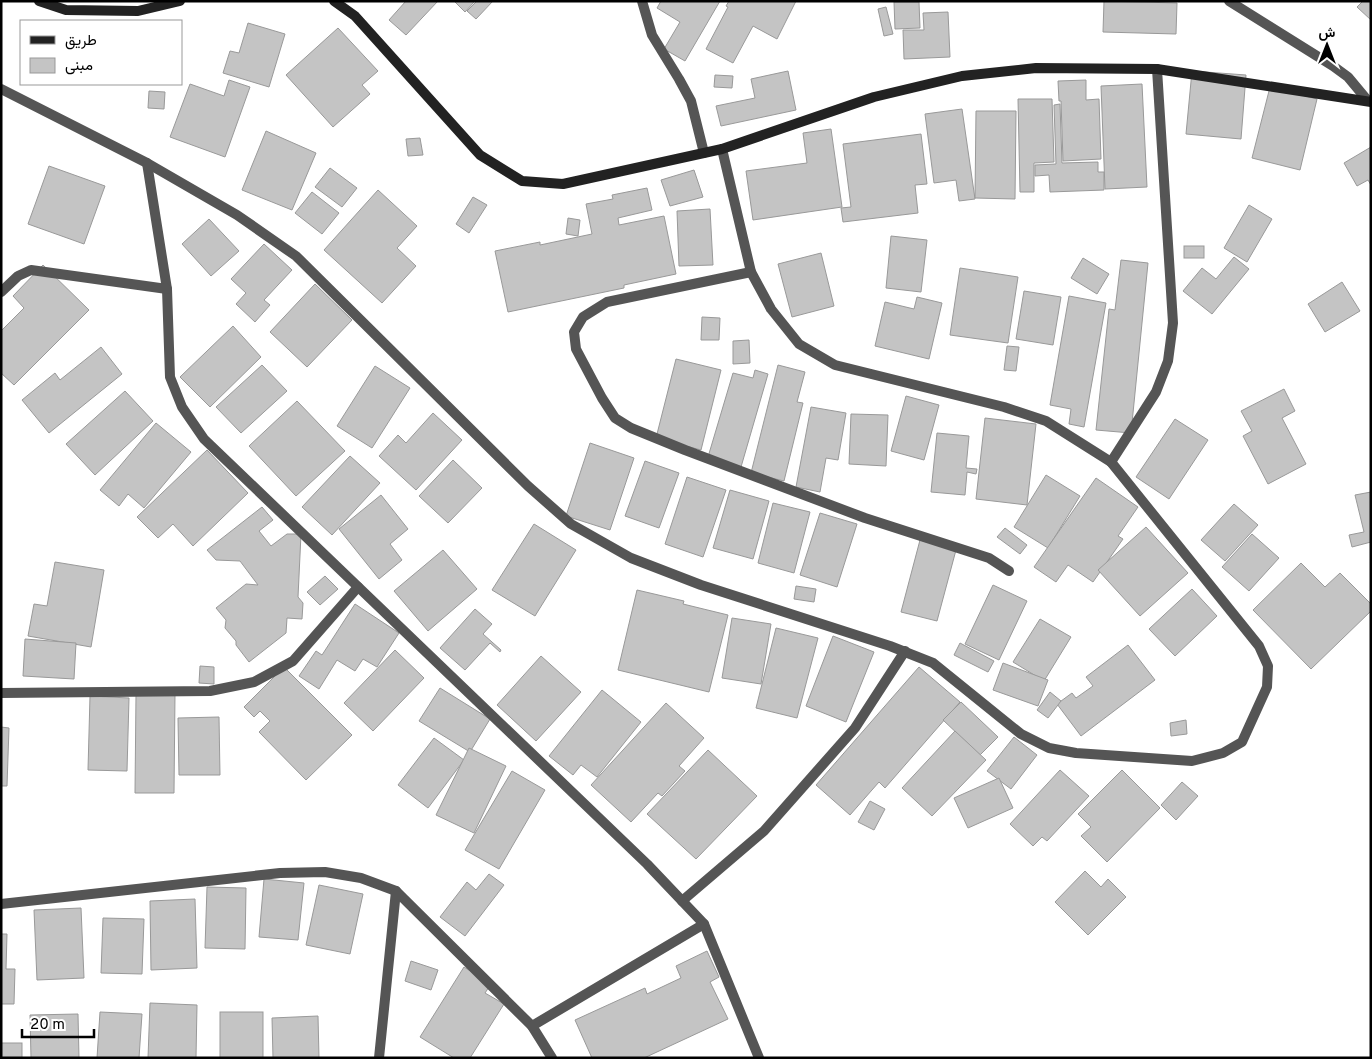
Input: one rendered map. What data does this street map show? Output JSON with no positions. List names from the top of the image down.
{
  "legend": ["طريق", "مبنى"],
  "scale_bar": "20 m",
  "north": "top"
}
